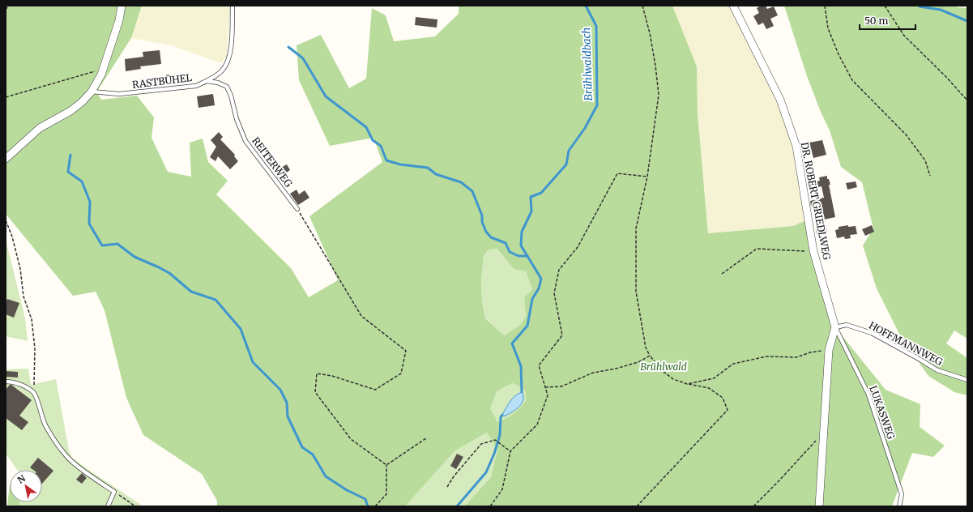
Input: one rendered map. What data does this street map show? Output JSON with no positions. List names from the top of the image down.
{
  "streets": {
    "street": ["DR. ROBERT GRIEDLWEG"],
    "lane": [
      "RASTBÜHEL",
      "REITERWEG",
      "HOFFMANNWEG",
      "LUKASWEG"
    ]
  },
  "crossings": [
    ["RASTBÜHEL", "REITERWEG"],
    ["DR. ROBERT GRIEDLWEG", "HOFFMANNWEG"],
    ["DR. ROBERT GRIEDLWEG", "LUKASWEG"],
    ["HOFFMANNWEG", "LUKASWEG"]
  ],
  "water": ["Brühlwaldbach"],
  "parks": ["Brühlwald"],
  "scale_bar": "50 m",
  "north": "top left"
}
